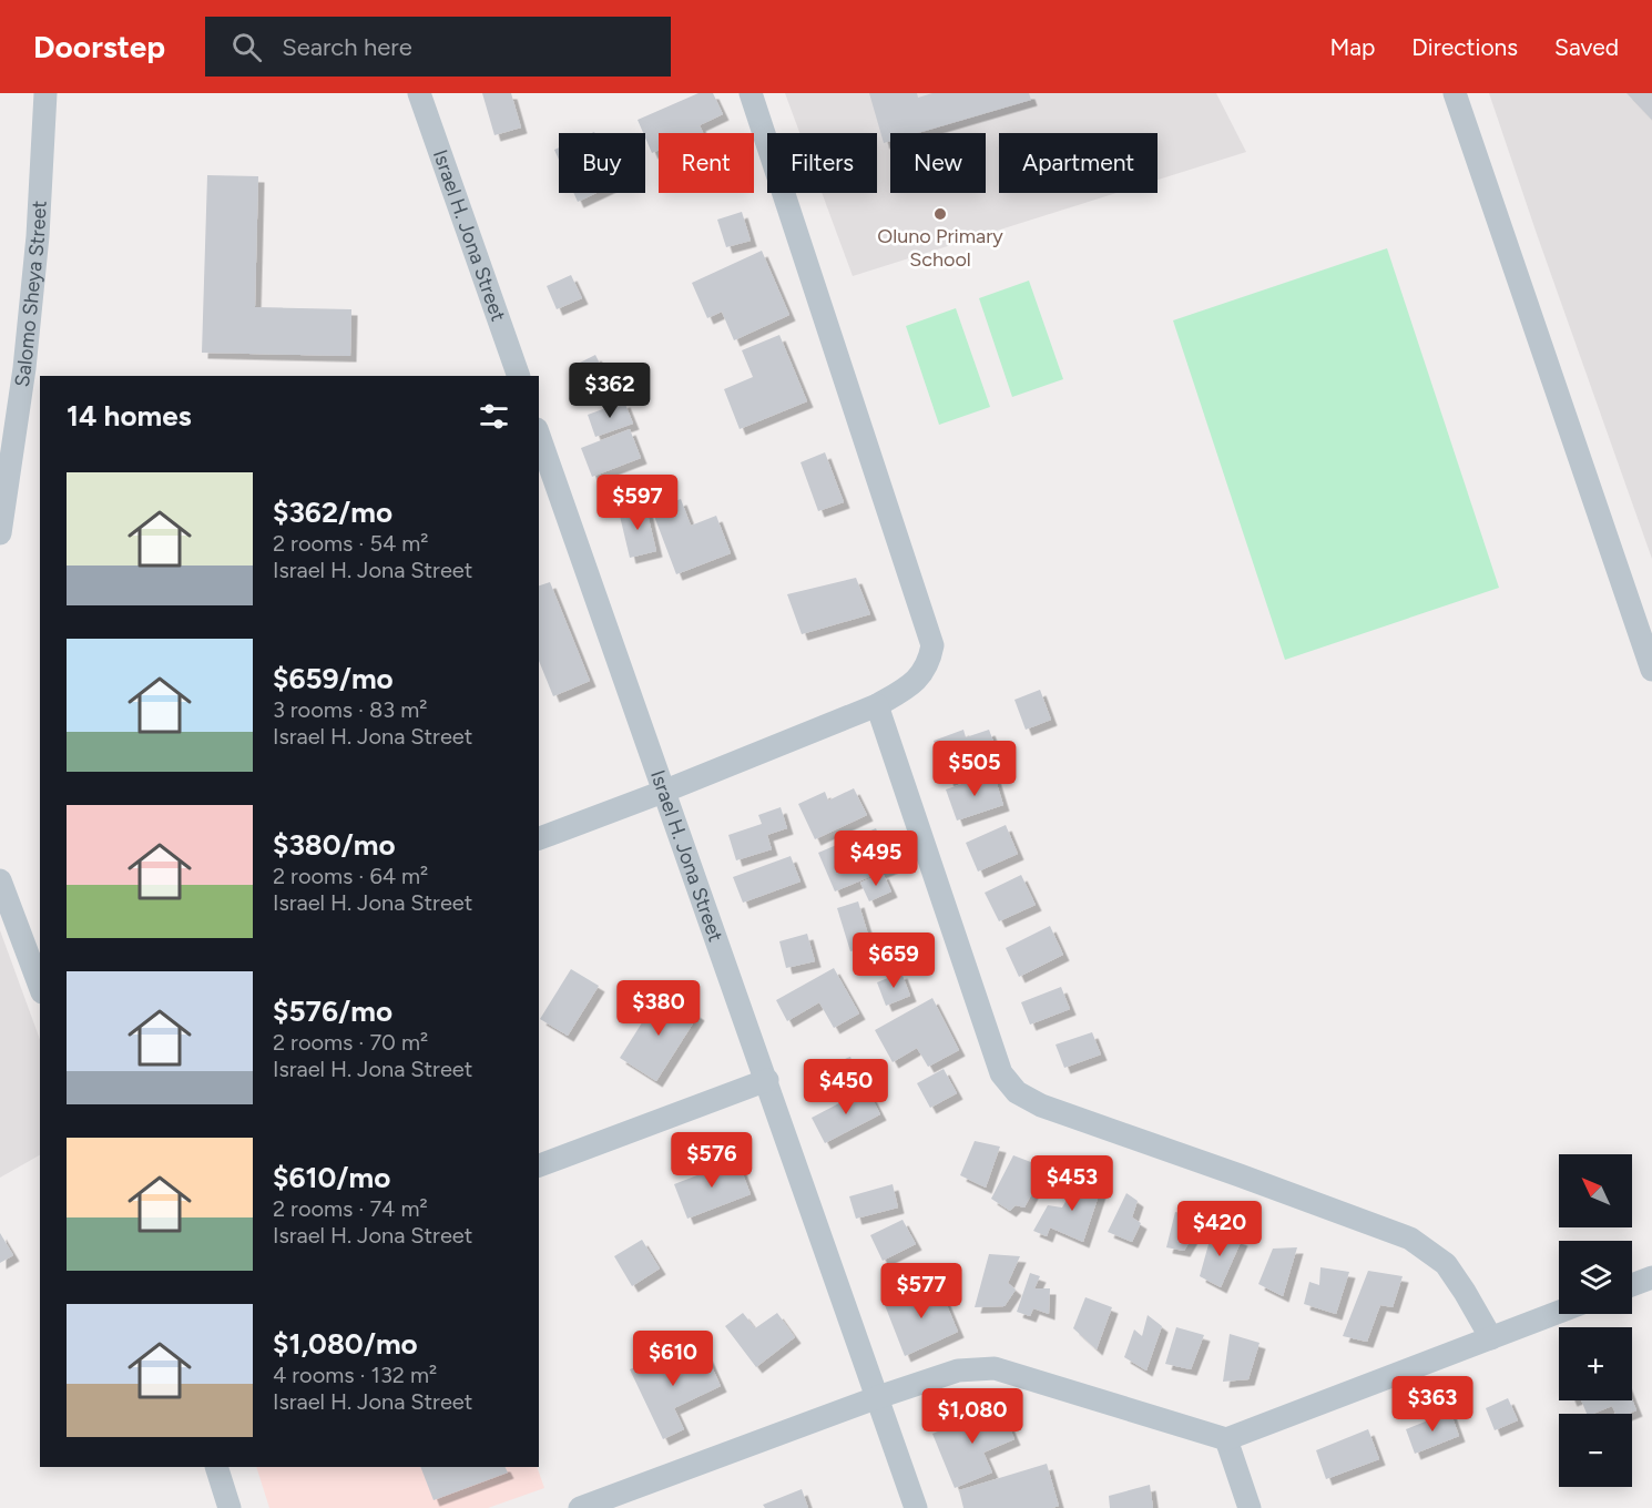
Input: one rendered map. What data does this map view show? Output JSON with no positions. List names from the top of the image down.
{
  "streets": {
    "street": ["Israel H. Jona Street", "Salomo Sheya Street"]
  },
  "places": ["Oluno Primary School"],
  "north": "top left",
  "page": {
    "header": "Doorstep",
    "search": "Search here",
    "nav": ["Map", "Directions", "Saved"],
    "chip": [
      "Buy",
      "Rent",
      "Filters",
      "New",
      "Apartment"
    ],
    "price": [
      "$362",
      "$597",
      "$505",
      "$495",
      "$659",
      "$380",
      "$450",
      "$576",
      "$453",
      "$420",
      "$577",
      "$610",
      "$363",
      "$1,080"
    ],
    "heading": "14 homes",
    "list": [
      {
        "name": "$362/mo",
        "note": "2 rooms · 54 m² · Israel H. Jona Street"
      },
      {
        "name": "$659/mo",
        "note": "3 rooms · 83 m² · Israel H. Jona Street"
      },
      {
        "name": "$380/mo",
        "note": "2 rooms · 64 m² · Israel H. Jona Street"
      },
      {
        "name": "$576/mo",
        "note": "2 rooms · 70 m² · Israel H. Jona Street"
      },
      {
        "name": "$610/mo",
        "note": "2 rooms · 74 m² · Israel H. Jona Street"
      },
      {
        "name": "$1,080/mo",
        "note": "4 rooms · 132 m² · Israel H. Jona Street"
      }
    ],
    "map_buttons": ["+", "−"]
  }
}
